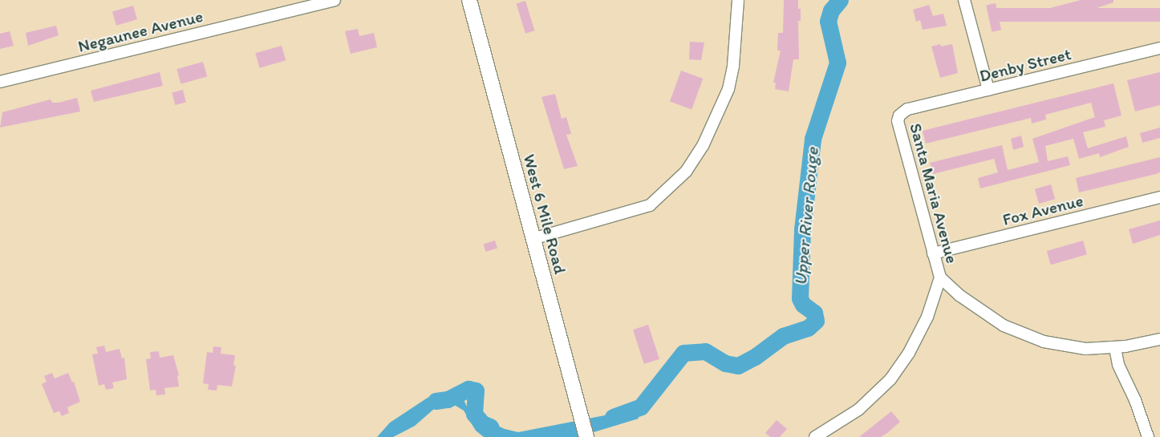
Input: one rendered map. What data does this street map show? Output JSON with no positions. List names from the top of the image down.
{
  "streets": {
    "main road": ["West 6 Mile Road"],
    "street": [
      "Negaunee Avenue",
      "Denby Street",
      "Santa Maria Avenue",
      "Fox Avenue"
    ]
  },
  "crossings": [
    ["Denby Street", "Santa Maria Avenue"],
    ["Santa Maria Avenue", "Fox Avenue"]
  ],
  "water": ["Upper River Rouge"]
}
